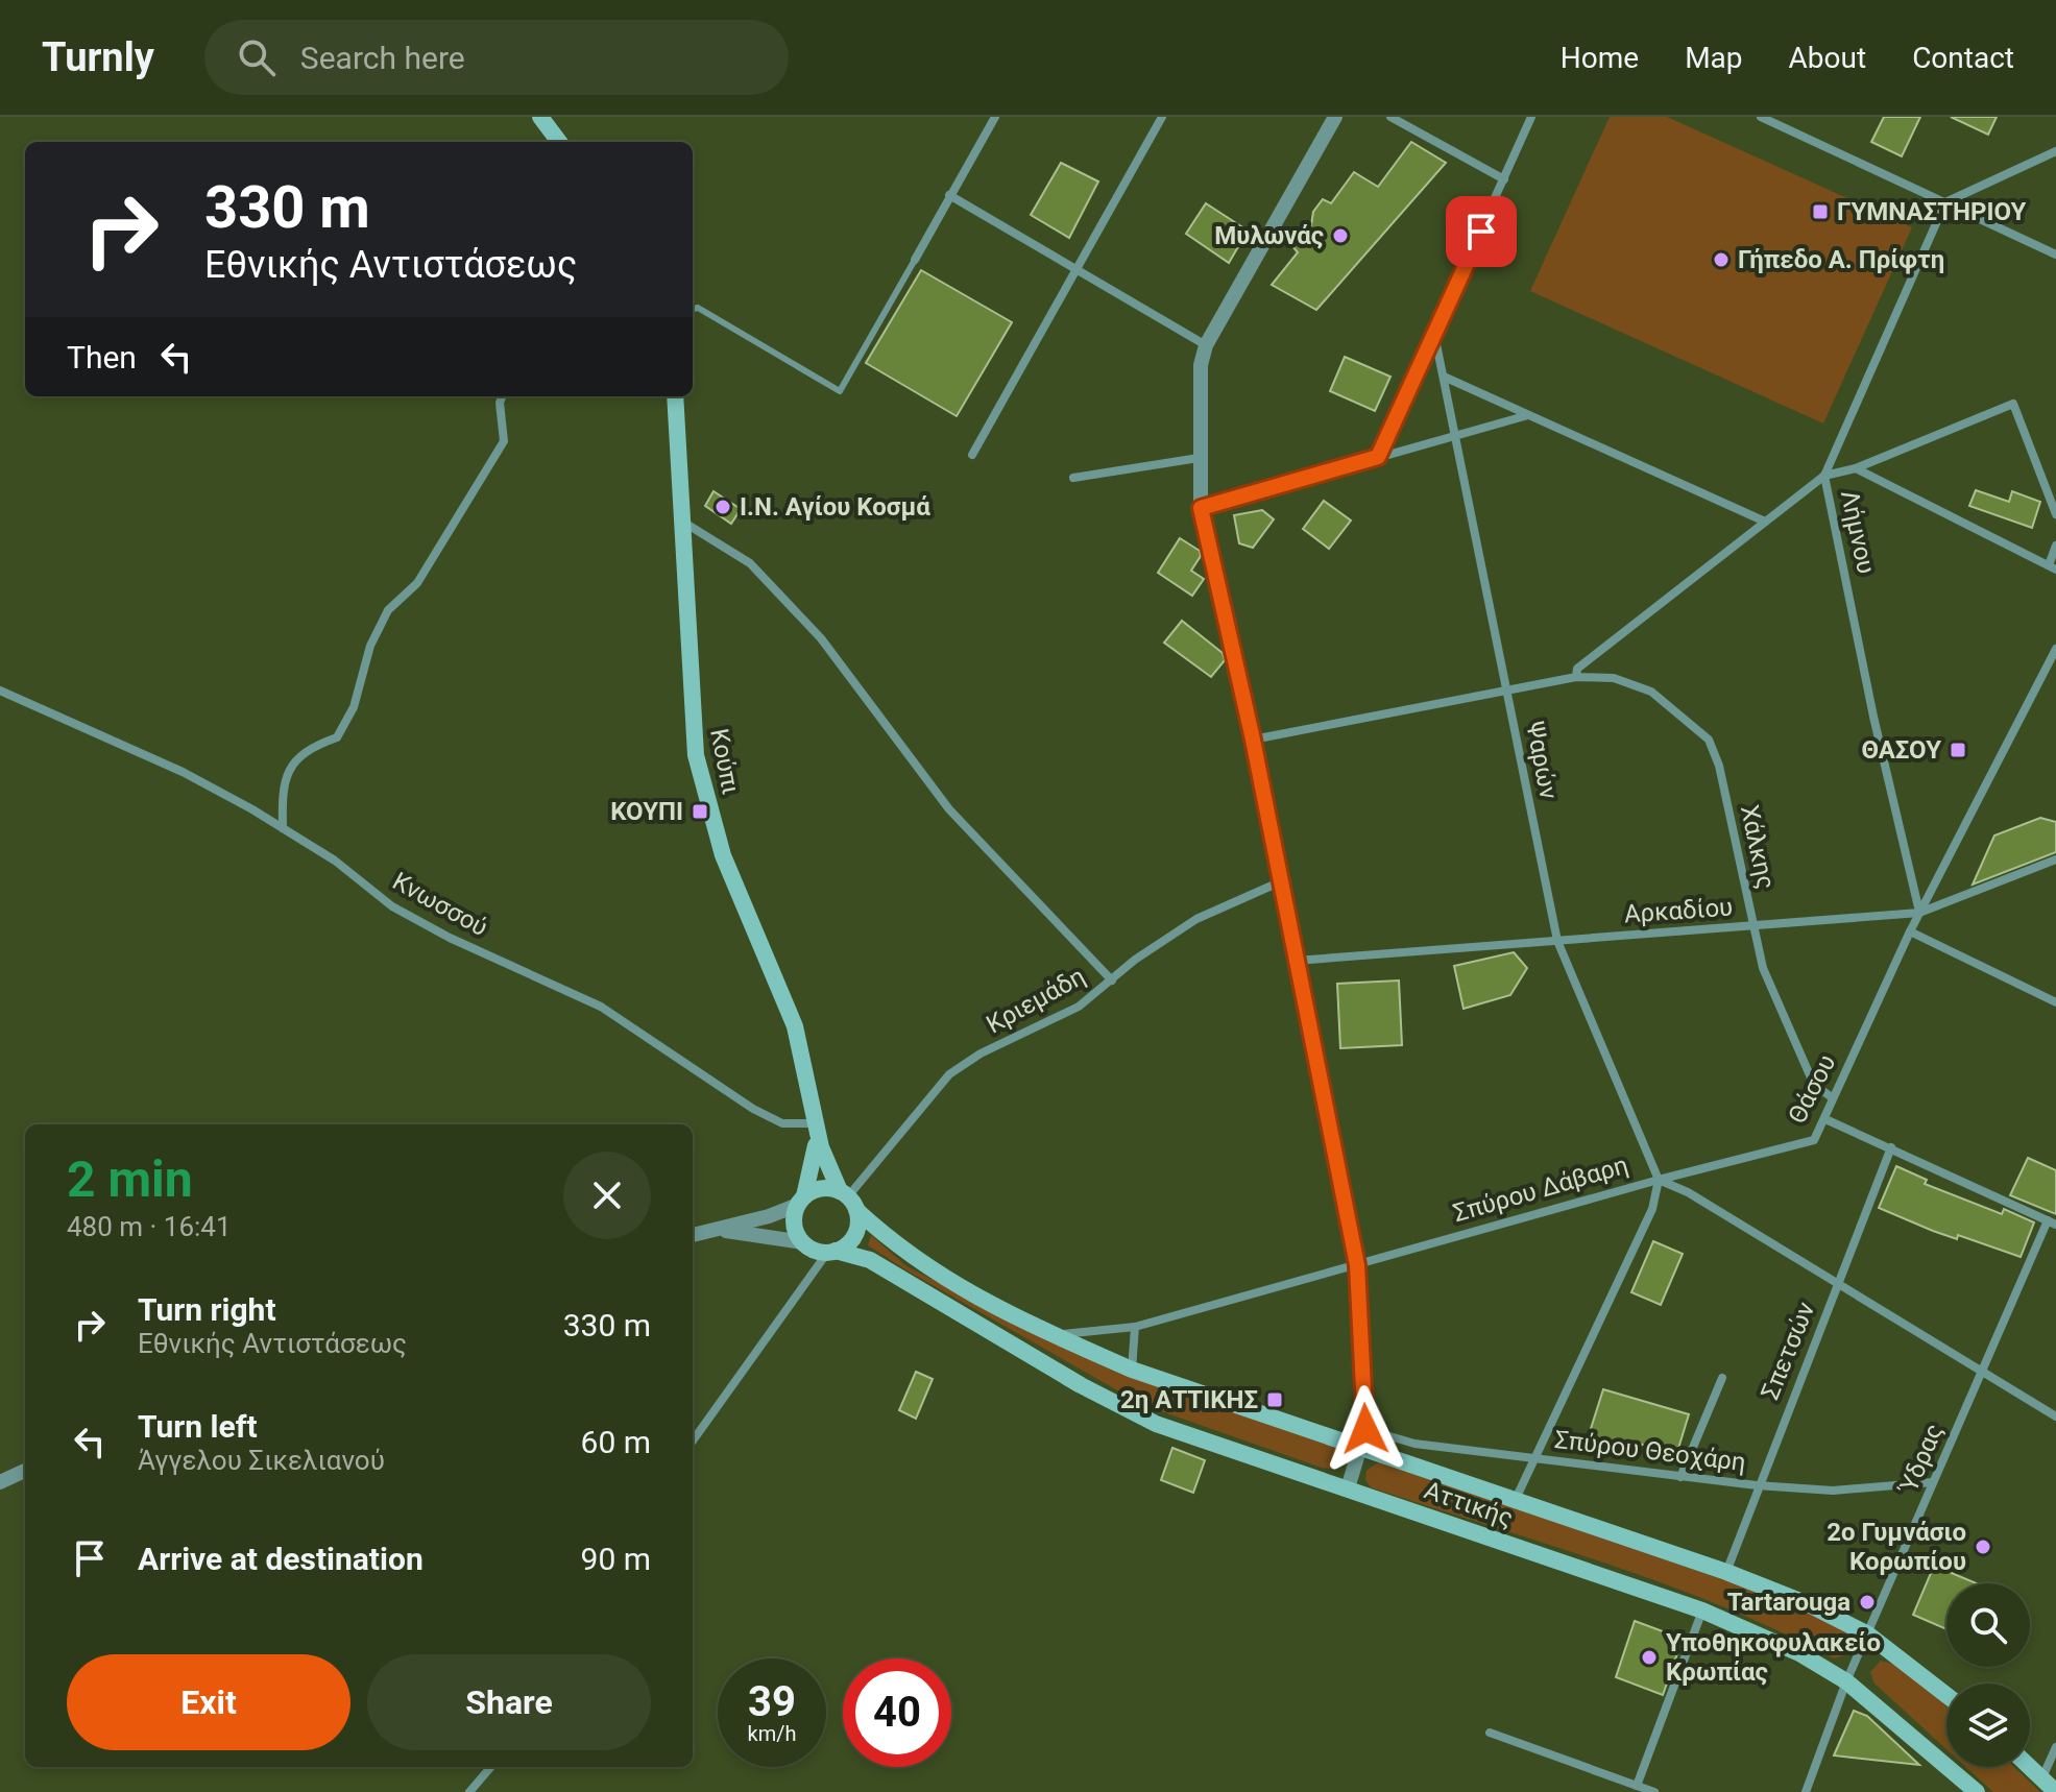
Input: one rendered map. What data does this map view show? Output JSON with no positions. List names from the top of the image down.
{
  "streets": {
    "main road": ["Κούπι", "Αττικής"],
    "street": [
      "Λήμνου",
      "Ψαρών",
      "Χάλκης",
      "Κνωσσού",
      "Αρκαδίου",
      "Κριεμάδη",
      "Θάσου",
      "Σπύρου Δάβαρη",
      "Σπετσών",
      "Σπύρου Θεοχάρη",
      "Ύδρας"
    ]
  },
  "crossings": [
    ["Λήμνου", "Χάλκης"],
    ["Λήμνου", "Αρκαδίου"],
    ["Λήμνου", "Θάσου"],
    ["Ψαρών", "Χάλκης"],
    ["Ψαρών", "Αρκαδίου"],
    ["Ψαρών", "Θάσου"],
    ["Ψαρών", "Σπύρου Δάβαρη"],
    ["Κούπι", "Κνωσσού"],
    ["Χάλκης", "Αρκαδίου"],
    ["Χάλκης", "Θάσου"],
    ["Αρκαδίου", "Θάσου"],
    ["Κριεμάδη", "Αττικής"],
    ["Θάσου", "Σπύρου Δάβαρη"],
    ["Σπύρου Δάβαρη", "Σπετσών"],
    ["Σπύρου Δάβαρη", "Ύδρας"],
    ["Σπύρου Δάβαρη", "Αττικής"],
    ["Σπετσών", "Σπύρου Θεοχάρη"],
    ["Σπετσών", "Αττικής"],
    ["Σπύρου Θεοχάρη", "Ύδρας"],
    ["Σπύρου Θεοχάρη", "Αττικής"],
    ["Ύδρας", "Αττικής"]
  ],
  "places": {
    "transit": [
      "ΓΥΜΝΑΣΤΗΡΙΟΥ",
      "ΘΑΣΟΥ",
      "ΚΟΥΠΙ",
      "2η ΑΤΤΙΚΗΣ"
    ],
    "other": [
      "Μυλωνάς",
      "Γήπεδο Α. Πρίφτη",
      "Ι.Ν. Αγίου Κοσμά",
      "2ο Γυμνάσιο Κορωπίου",
      "Tartarouga",
      "Υποθηκοφυλακείο Κρωπίας"
    ]
  },
  "page": {
    "header": "Turnly",
    "search": "Search here",
    "nav": [
      "Home",
      "Map",
      "About",
      "Contact"
    ],
    "turn": ["330 m", "Εθνικής Αντιστάσεως"],
    "then": "Then",
    "heading": ["2 min", "480 m · 16:41"],
    "list": [
      {
        "name": "Turn right",
        "note": "Εθνικής Αντιστάσεως",
        "value": "330 m"
      },
      {
        "name": "Turn left",
        "note": "Άγγελου Σικελιανού",
        "value": "60 m"
      },
      {
        "name": "Arrive at destination",
        "value": "90 m"
      }
    ],
    "buttons": ["Exit", "Share"],
    "speed": "39 km/h",
    "limit": "40"
  }
}
